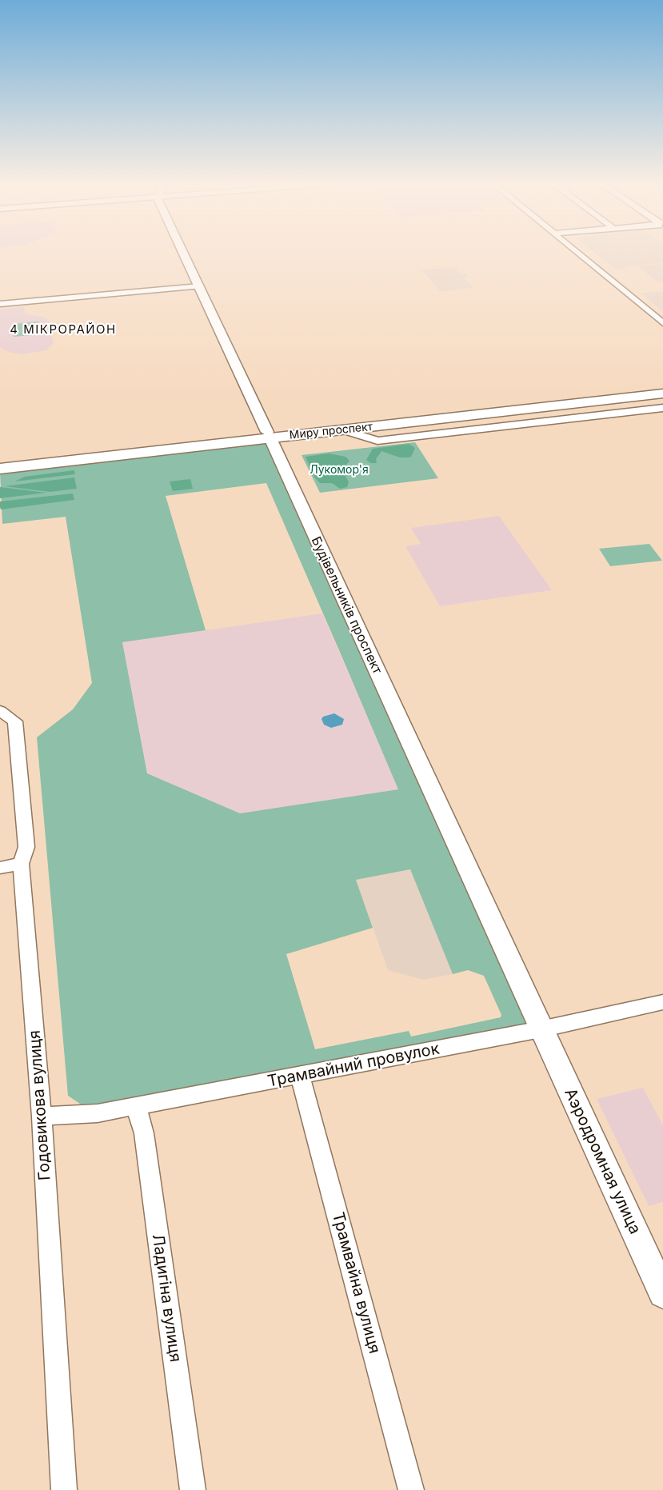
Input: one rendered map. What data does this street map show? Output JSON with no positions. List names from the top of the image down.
{
  "streets": {
    "highway": ["Миру проспект"],
    "main road": ["Будівельників проспект", "Аэродромная улица"],
    "street": [
      "Трамвайний провулок",
      "Годовикова вулиця",
      "Трамвайна вулиця",
      "Ладигіна вулиця"
    ]
  },
  "crossings": [
    ["Миру проспект", "Будівельників проспект"],
    ["Будівельників проспект", "Трамвайний провулок"],
    ["Будівельників проспект", "Аэродромная улица"],
    ["Трамвайний провулок", "Годовикова вулиця"],
    ["Трамвайний провулок", "Аэродромная улица"],
    ["Трамвайний провулок", "Трамвайна вулиця"],
    ["Трамвайний провулок", "Ладигіна вулиця"]
  ],
  "districts": ["4 МІКРОРАЙОН"],
  "parks": ["Лукомор'я"]
}
